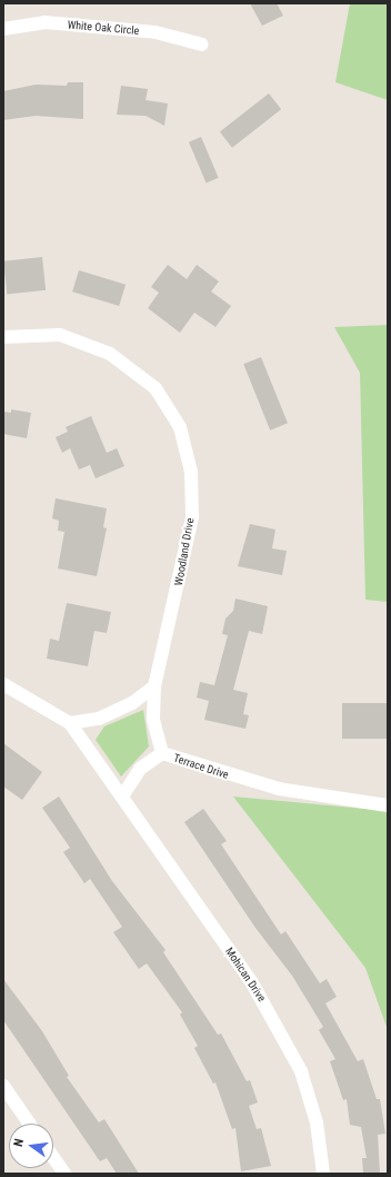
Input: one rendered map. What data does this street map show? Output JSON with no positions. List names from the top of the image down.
{
  "streets": {
    "street": [
      "White Oak Circle",
      "Woodland Drive",
      "Terrace Drive",
      "Mohican Drive"
    ]
  },
  "crossings": [
    ["Woodland Drive", "Terrace Drive"],
    ["Terrace Drive", "Mohican Drive"]
  ],
  "north": "left"
}
